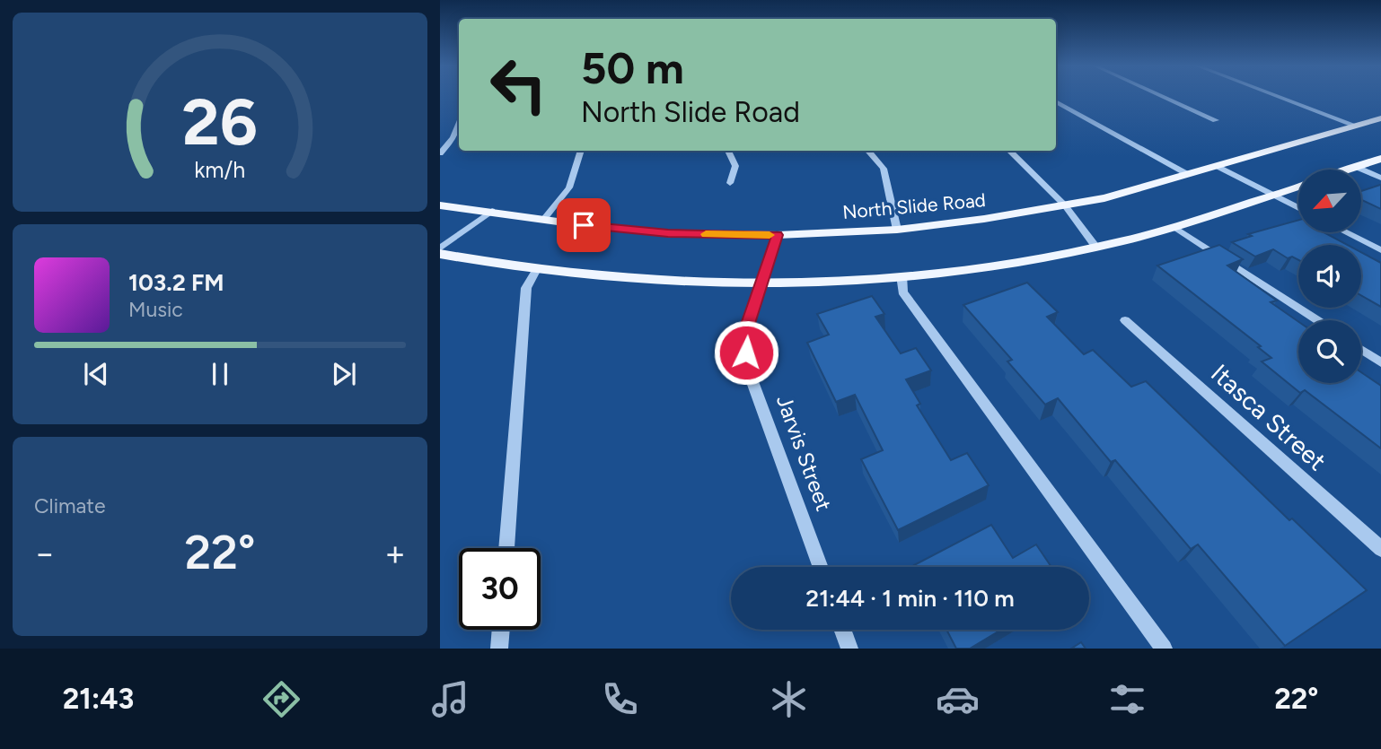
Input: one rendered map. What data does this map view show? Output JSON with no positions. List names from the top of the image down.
{
  "streets": {
    "main road": ["North Slide Road"],
    "street": ["Itasca Street", "Jarvis Street"]
  },
  "crossings": [
    ["North Slide Road", "Jarvis Street"]
  ],
  "north": "bottom left",
  "page": {
    "turn": ["50 m", "North Slide Road"],
    "song": ["103.2 FM", "Music"],
    "tile": "Climate",
    "heat": ["−", "22°", "+"],
    "limit": "30",
    "trip": "21:44 · 1 min · 110 m",
    "tabs": ["21:43", "22°"],
    "gauge": ["26", "km/h"]
  }
}
